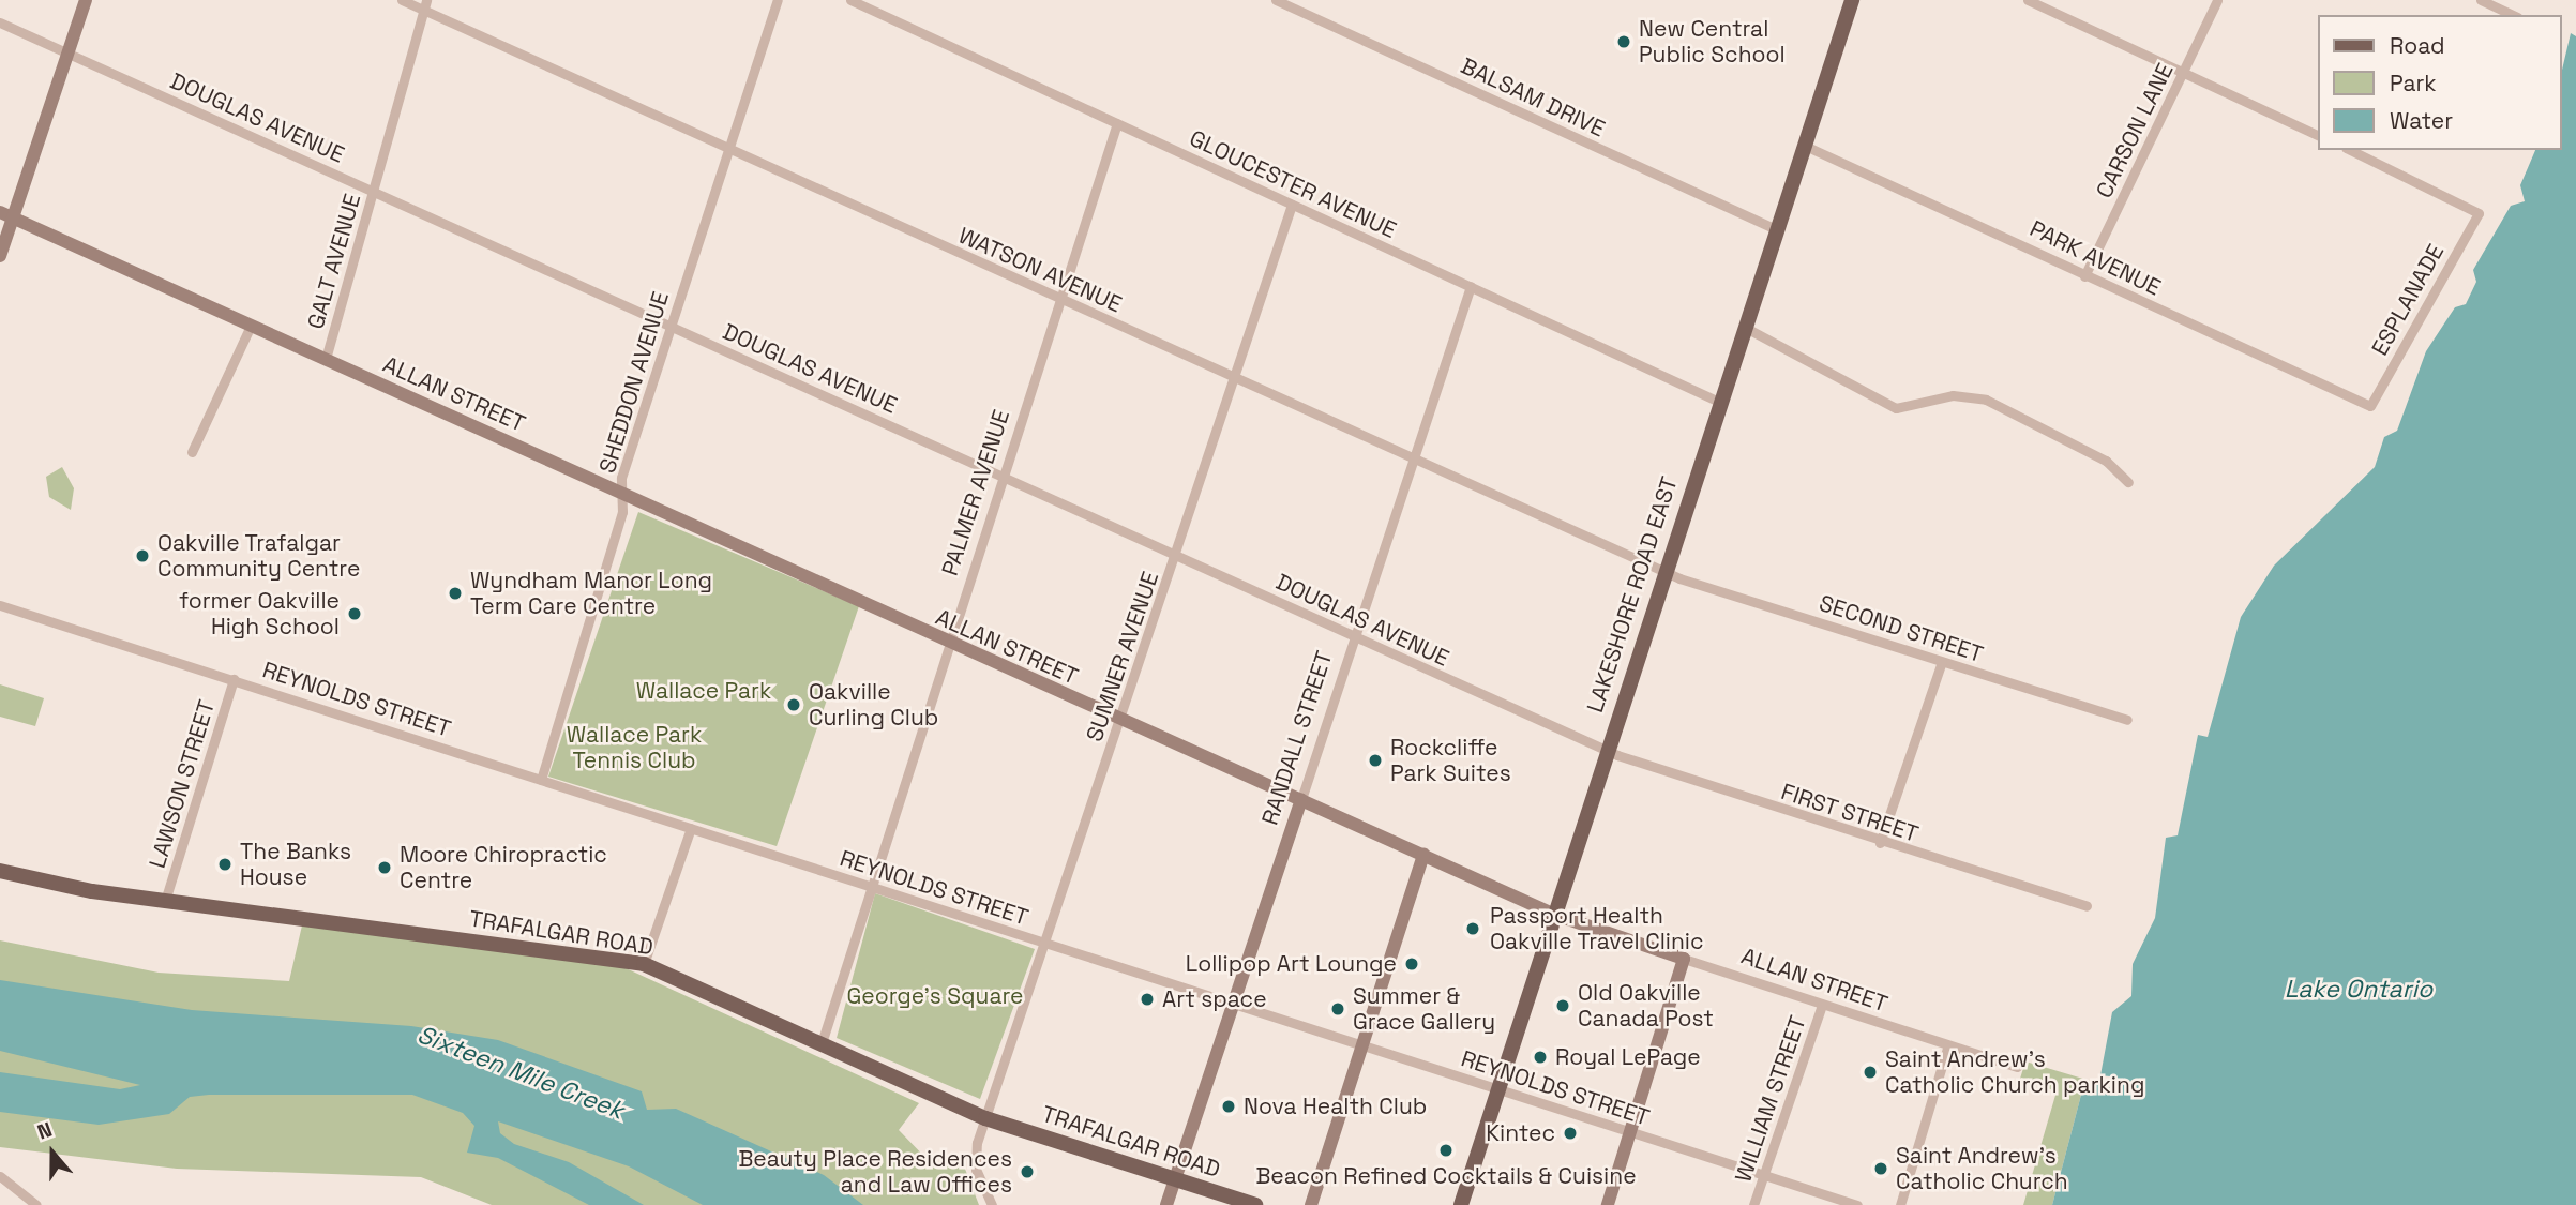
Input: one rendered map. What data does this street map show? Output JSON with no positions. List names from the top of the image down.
{
  "streets": {
    "main road": ["LAKESHORE ROAD EAST", "TRAFALGAR ROAD"],
    "street": [
      "BALSAM DRIVE",
      "DOUGLAS AVENUE",
      "CARSON LANE",
      "GLOUCESTER AVENUE",
      "PARK AVENUE",
      "GALT AVENUE",
      "WATSON AVENUE",
      "ESPLANADE",
      "SHEDDON AVENUE",
      "ALLAN STREET",
      "PALMER AVENUE",
      "SECOND STREET",
      "SUMNER AVENUE",
      "REYNOLDS STREET",
      "RANDALL STREET",
      "LAWSON STREET",
      "FIRST STREET",
      "WILLIAM STREET"
    ]
  },
  "crossings": [
    ["BALSAM DRIVE", "LAKESHORE ROAD EAST"],
    ["DOUGLAS AVENUE", "GALT AVENUE"],
    ["DOUGLAS AVENUE", "SHEDDON AVENUE"],
    ["DOUGLAS AVENUE", "PALMER AVENUE"],
    ["DOUGLAS AVENUE", "LAKESHORE ROAD EAST"],
    ["DOUGLAS AVENUE", "SUMNER AVENUE"],
    ["DOUGLAS AVENUE", "RANDALL STREET"],
    ["DOUGLAS AVENUE", "FIRST STREET"],
    ["CARSON LANE", "PARK AVENUE"],
    ["GLOUCESTER AVENUE", "PALMER AVENUE"],
    ["GLOUCESTER AVENUE", "LAKESHORE ROAD EAST"],
    ["GLOUCESTER AVENUE", "SUMNER AVENUE"],
    ["GLOUCESTER AVENUE", "RANDALL STREET"],
    ["PARK AVENUE", "ESPLANADE"],
    ["PARK AVENUE", "LAKESHORE ROAD EAST"],
    ["GALT AVENUE", "WATSON AVENUE"],
    ["GALT AVENUE", "ALLAN STREET"],
    ["WATSON AVENUE", "SHEDDON AVENUE"],
    ["WATSON AVENUE", "PALMER AVENUE"],
    ["WATSON AVENUE", "LAKESHORE ROAD EAST"],
    ["WATSON AVENUE", "SECOND STREET"],
    ["WATSON AVENUE", "SUMNER AVENUE"],
    ["WATSON AVENUE", "RANDALL STREET"],
    ["SHEDDON AVENUE", "ALLAN STREET"],
    ["SHEDDON AVENUE", "REYNOLDS STREET"],
    ["ALLAN STREET", "PALMER AVENUE"],
    ["ALLAN STREET", "LAKESHORE ROAD EAST"],
    ["ALLAN STREET", "SUMNER AVENUE"],
    ["ALLAN STREET", "RANDALL STREET"],
    ["ALLAN STREET", "WILLIAM STREET"],
    ["PALMER AVENUE", "REYNOLDS STREET"],
    ["PALMER AVENUE", "TRAFALGAR ROAD"],
    ["LAKESHORE ROAD EAST", "SECOND STREET"],
    ["LAKESHORE ROAD EAST", "REYNOLDS STREET"],
    ["LAKESHORE ROAD EAST", "FIRST STREET"],
    ["SUMNER AVENUE", "REYNOLDS STREET"],
    ["SUMNER AVENUE", "TRAFALGAR ROAD"],
    ["REYNOLDS STREET", "RANDALL STREET"],
    ["REYNOLDS STREET", "LAWSON STREET"],
    ["REYNOLDS STREET", "WILLIAM STREET"],
    ["RANDALL STREET", "TRAFALGAR ROAD"],
    ["LAWSON STREET", "TRAFALGAR ROAD"]
  ],
  "water": ["Lake Ontario", "Sixteen Mile Creek"],
  "parks": ["Wallace Park", "Wallace Park Tennis Club", "George's Square"],
  "places": [
    "New Central Public School",
    "Oakville Trafalgar Community Centre",
    "Wyndham Manor Long Term Care Centre",
    "former Oakville High School",
    "Oakville Curling Club",
    "Rockcliffe Park Suites",
    "The Banks House",
    "Moore Chiropractic Centre",
    "Passport Health Oakville Travel Clinic",
    "Lollipop Art Lounge",
    "Art space",
    "Old Oakville Canada Post",
    "Summer & Grace Gallery",
    "Royal LePage",
    "Saint Andrew's Catholic Church parking",
    "Nova Health Club",
    "Kintec",
    "Beacon Refined Cocktails & Cuisine",
    "Saint Andrew's Catholic Church",
    "Beauty Place Residences and Law Offices"
  ],
  "legend": ["Road", "Park", "Water"],
  "north": "top"
}
